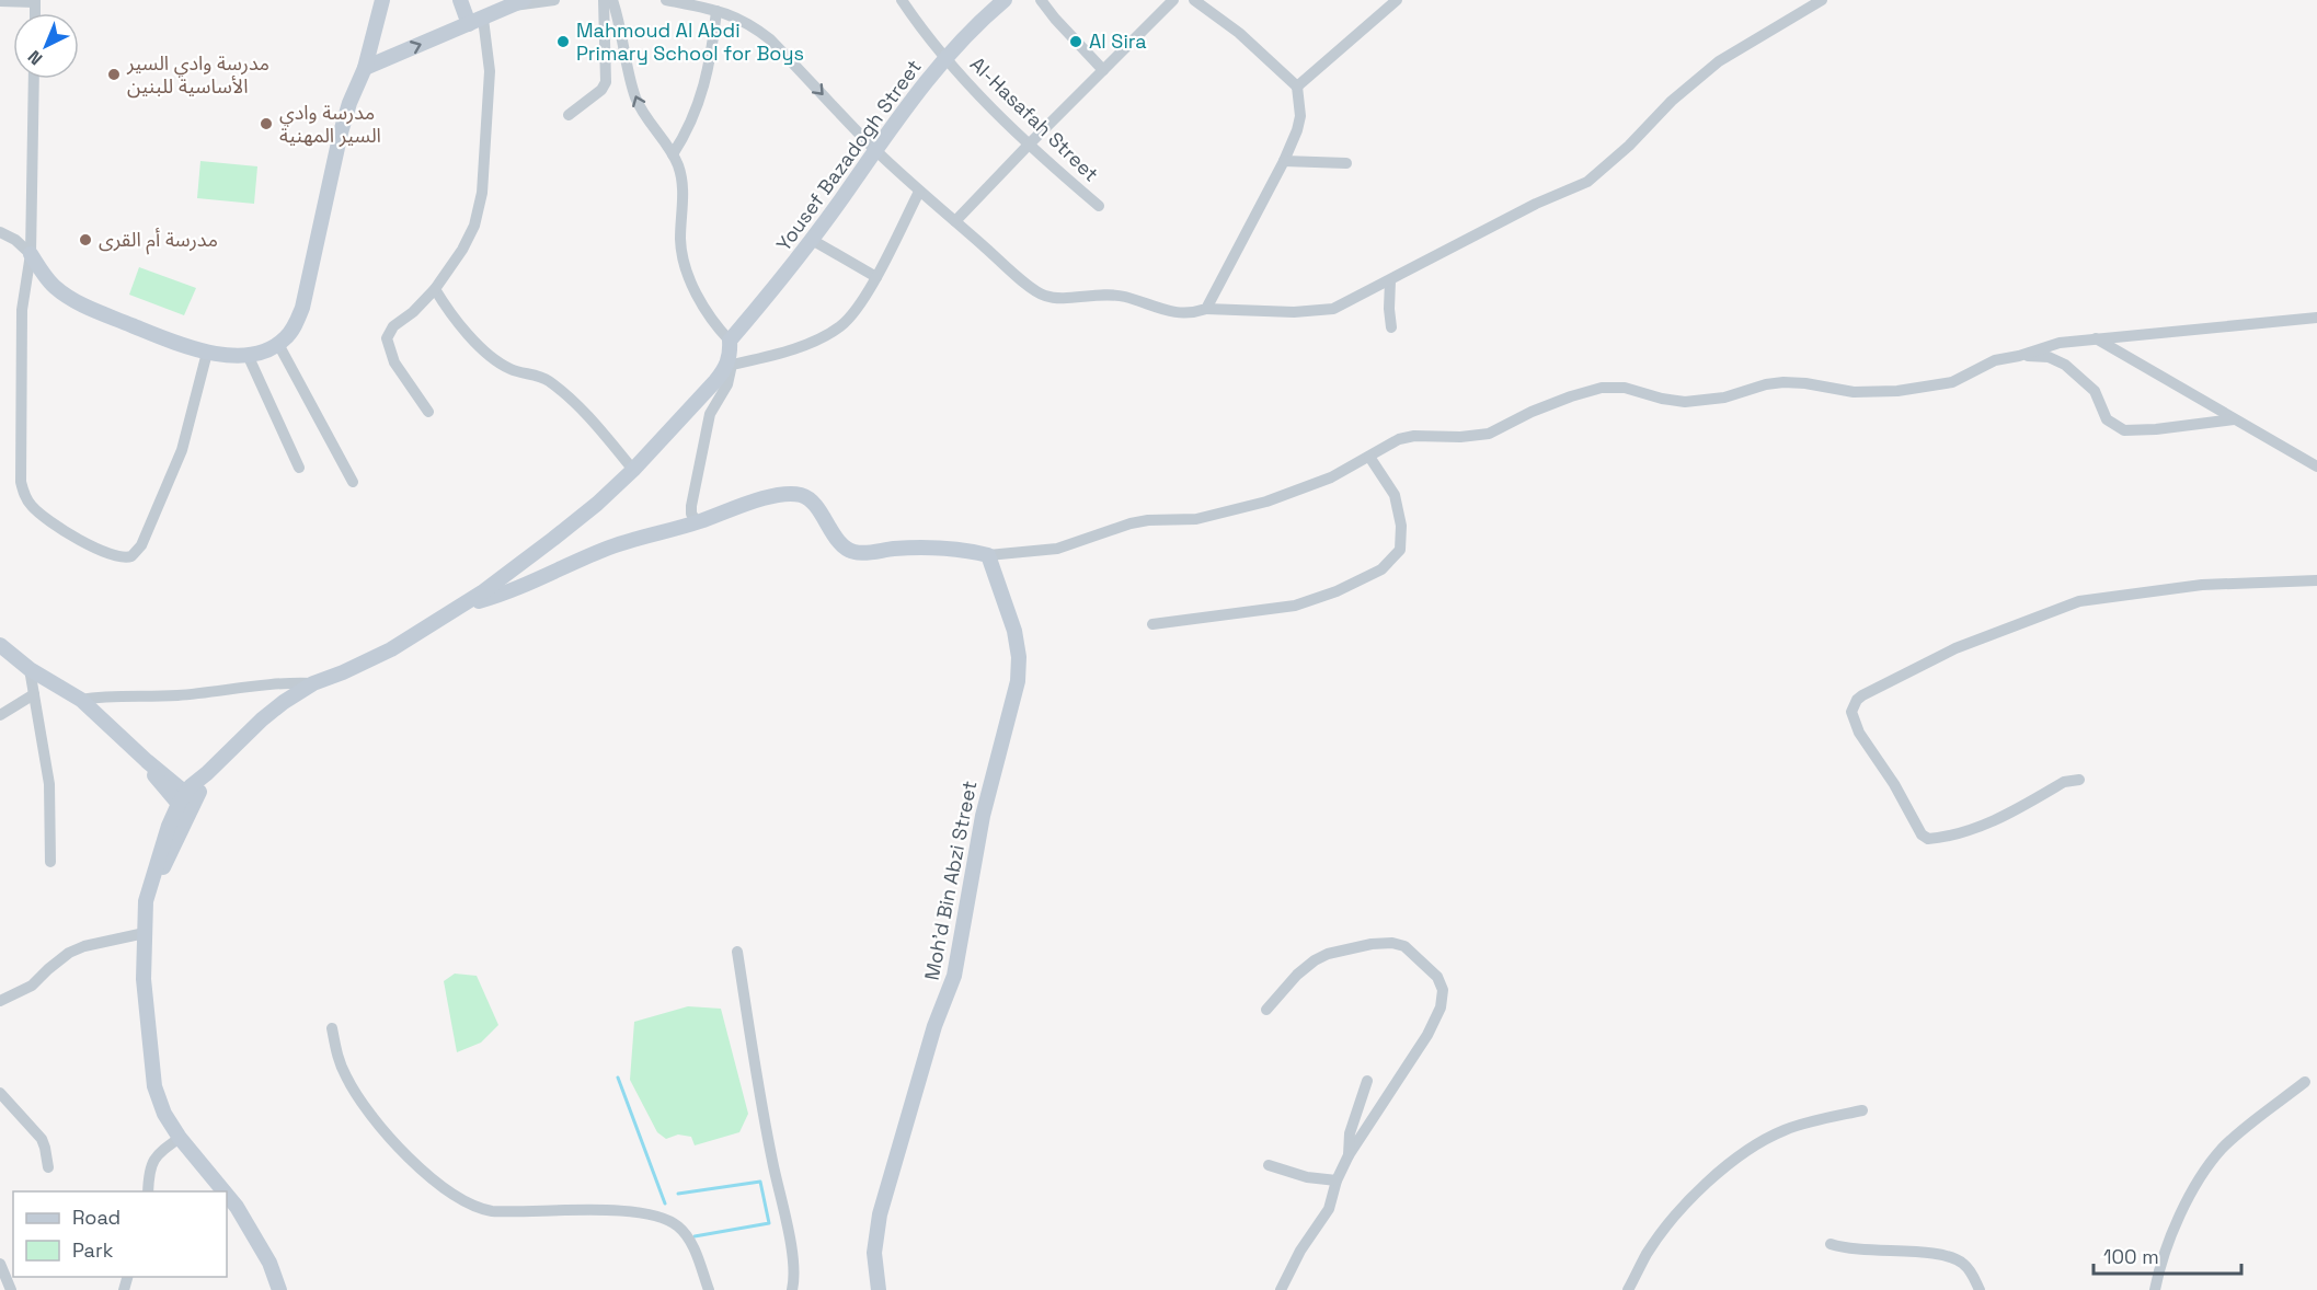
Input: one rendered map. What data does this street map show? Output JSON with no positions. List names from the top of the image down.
{
  "streets": {
    "main road": ["Yousef Bazadogh Street", "Moh’d Bin Abzi Street"],
    "street": ["Al-Hasafah Street"]
  },
  "crossings": [
    ["Al-Hasafah Street", "Yousef Bazadogh Street"]
  ],
  "places": [
    "Mahmoud Al Abdi Primary School for Boys",
    "Al Sira",
    "مدرسة وادي السير الأساسية للبنين",
    "مدرسة وادي السير المهنية",
    "مدرسة أم القرى"
  ],
  "legend": ["Road", "Park"],
  "scale_bar": "100 m",
  "north": "bottom left"
}
